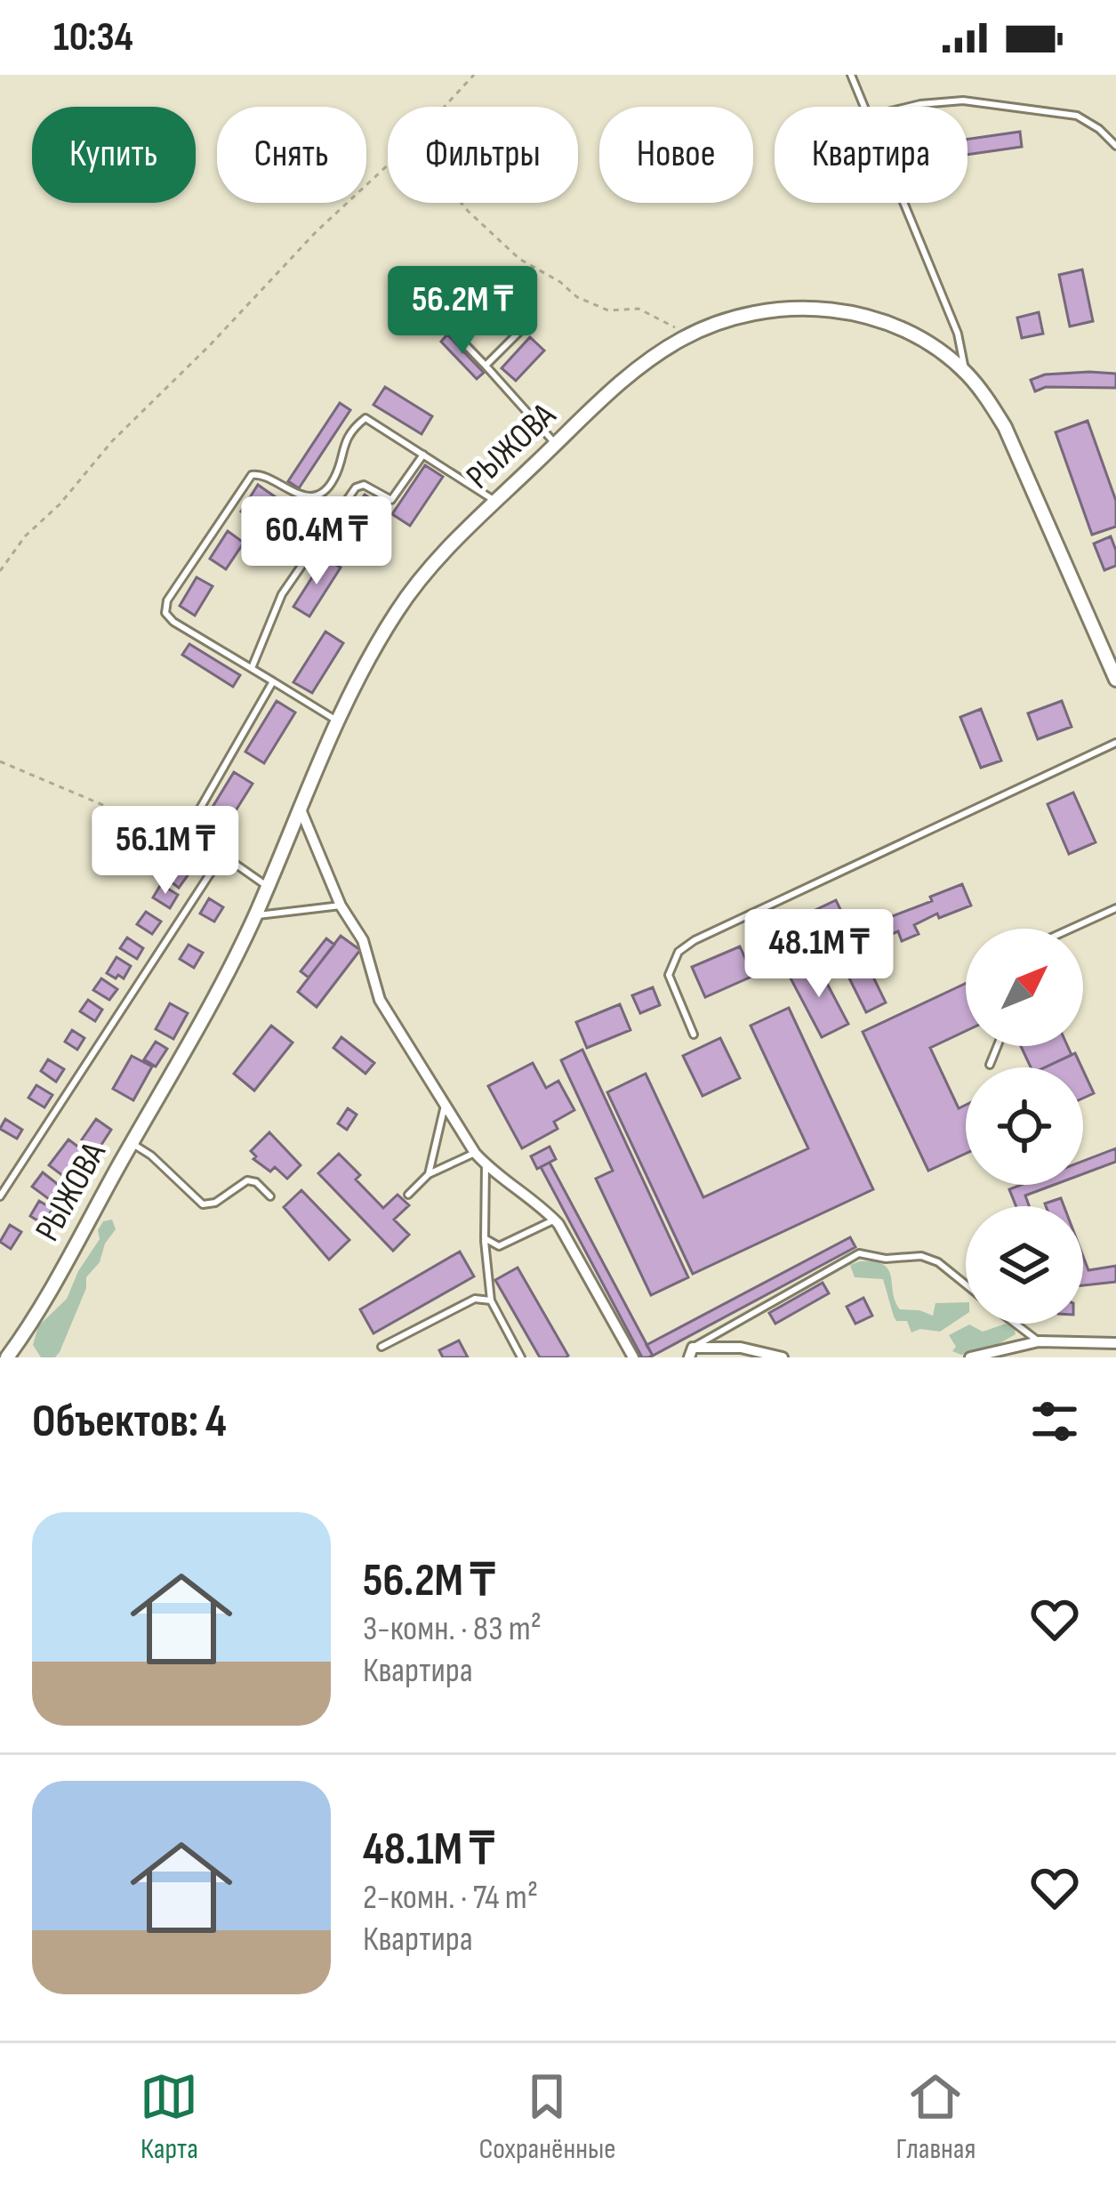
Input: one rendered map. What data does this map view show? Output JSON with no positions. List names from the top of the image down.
{
  "streets": {
    "street": ["РЫЖОВА"]
  },
  "north": "top right",
  "page": {
    "status": "10:34",
    "chip": [
      "Купить",
      "Снять",
      "Фильтры",
      "Новое",
      "Квартира"
    ],
    "price": [
      "56.2M ₸",
      "60.4M ₸",
      "56.1M ₸",
      "48.1M ₸"
    ],
    "heading": "Объектов: 4",
    "list": [
      {
        "name": "56.2M ₸",
        "note": "3-комн. · 83 m² · Квартира"
      },
      {
        "name": "48.1M ₸",
        "note": "2-комн. · 74 m² · Квартира"
      }
    ],
    "tabs": ["Карта", "Сохранённые", "Главная"]
  }
}
